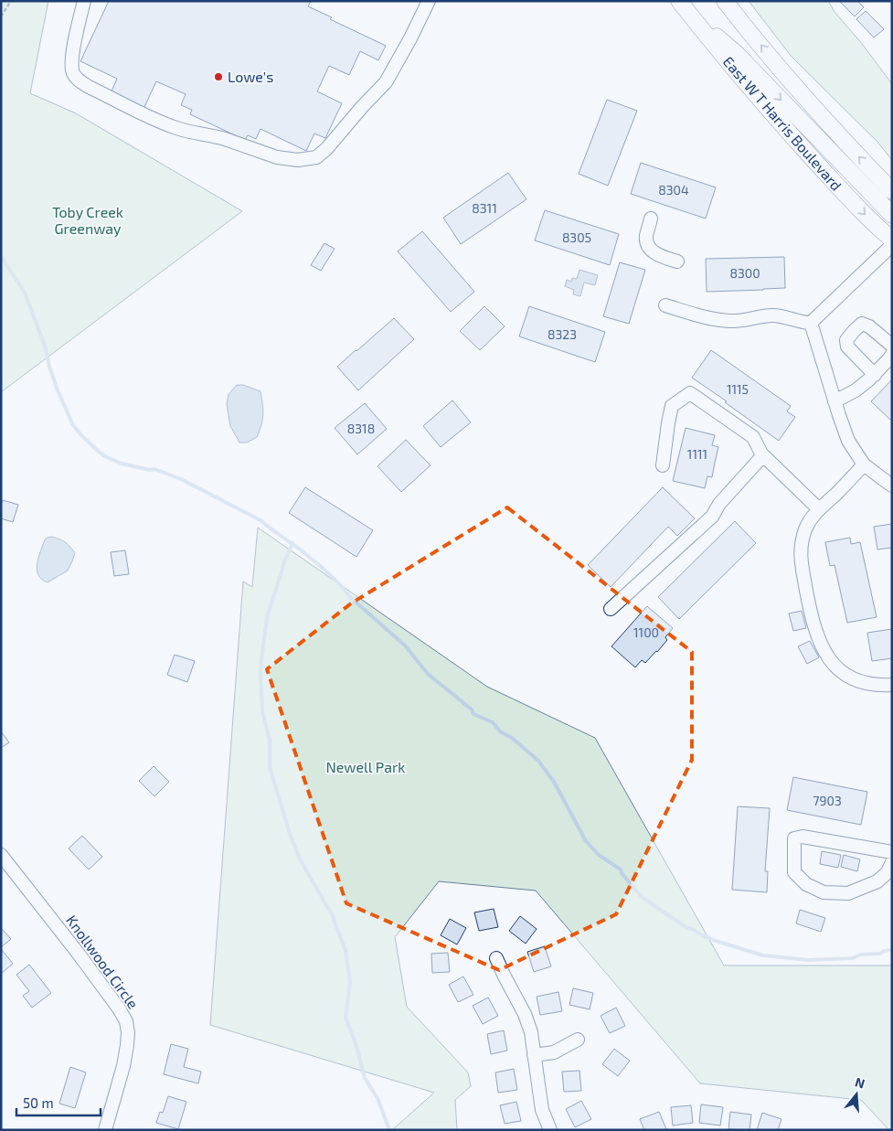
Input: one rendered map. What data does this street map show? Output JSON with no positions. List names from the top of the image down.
{
  "streets": {
    "main road": ["East W T Harris Boulevard"],
    "street": ["Knollwood Circle"]
  },
  "parks": ["Toby Creek Greenway", "Newell Park"],
  "places": ["Lowe's"],
  "house_numbers": [
    "8304",
    "8311",
    "8305",
    "8300",
    "8323",
    "1115",
    "8318",
    "1111",
    "1100",
    "7903"
  ],
  "scale_bar": "50 m",
  "north": "top"
}
